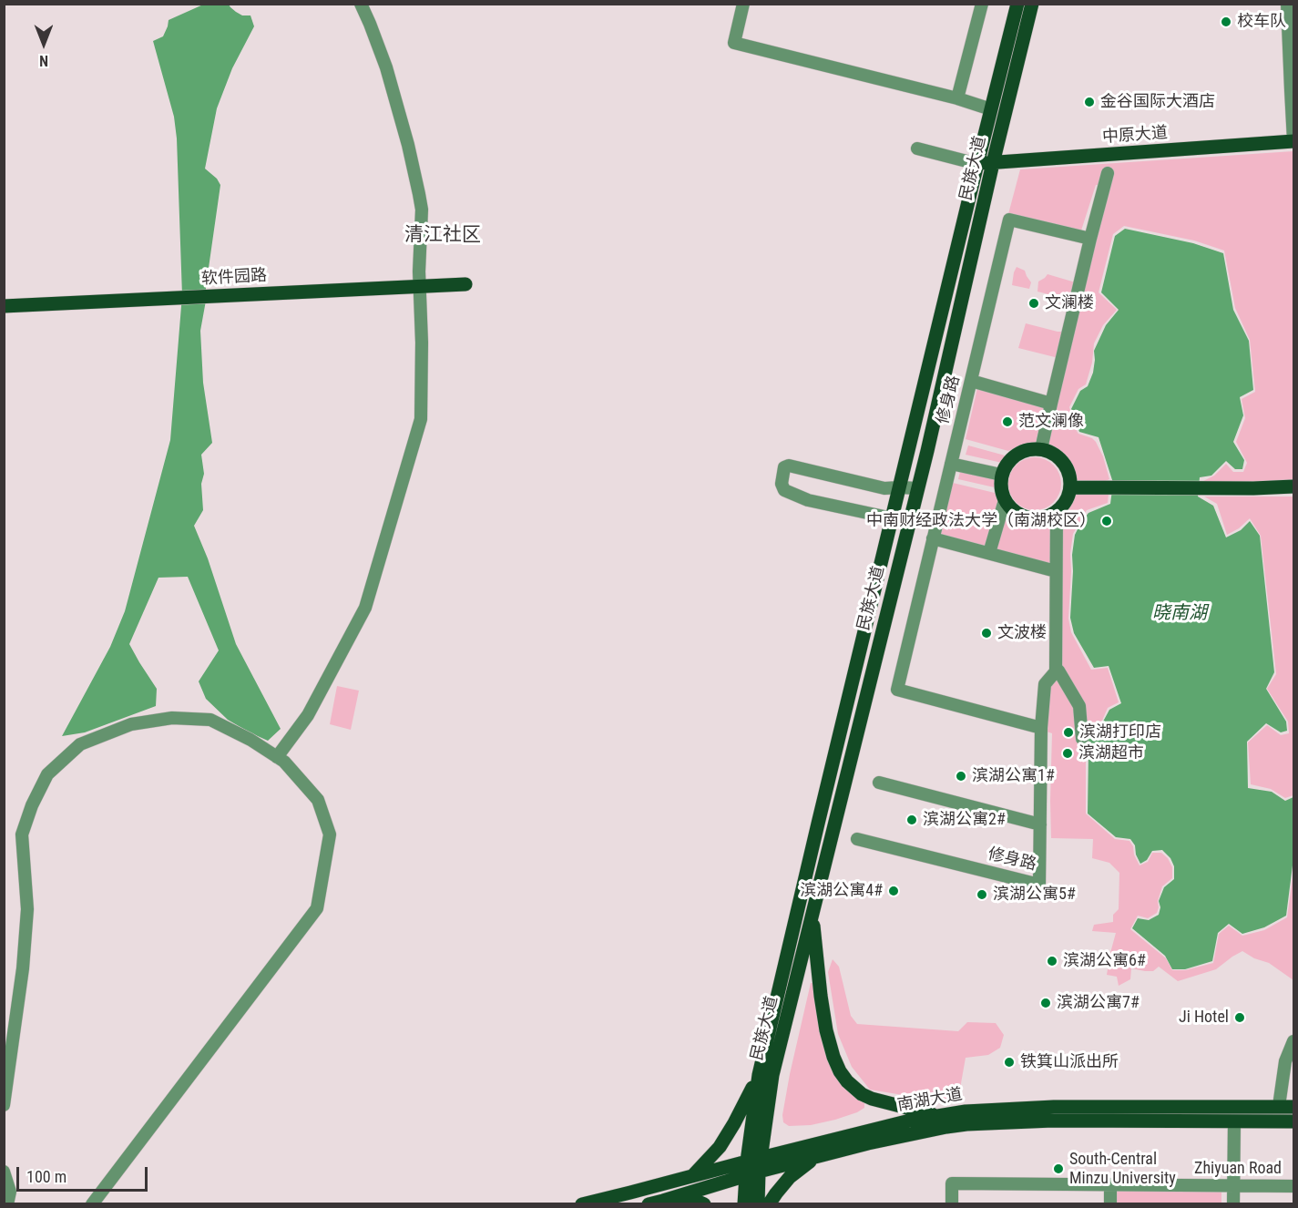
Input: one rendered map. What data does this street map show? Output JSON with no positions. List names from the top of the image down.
{
  "streets": {
    "main road": [
      "中原大道",
      "民族大道",
      "软件园路",
      "南湖大道"
    ],
    "street": ["修身路", "Zhiyuan Road"]
  },
  "crossings": [
    ["中原大道", "民族大道"],
    ["民族大道", "南湖大道"]
  ],
  "districts": ["清江社区"],
  "water": ["晓南湖"],
  "places": [
    "校车队",
    "金谷国际大酒店",
    "文澜楼",
    "范文澜像",
    "中南财经政法大学（南湖校区）",
    "文波楼",
    "滨湖打印店",
    "滨湖超市",
    "滨湖公寓1#",
    "滨湖公寓2#",
    "滨湖公寓4#",
    "滨湖公寓5#",
    "滨湖公寓6#",
    "滨湖公寓7#",
    "Ji Hotel",
    "铁箕山派出所",
    "South-Central Minzu University"
  ],
  "scale_bar": "100 m",
  "north": "bottom"
}
